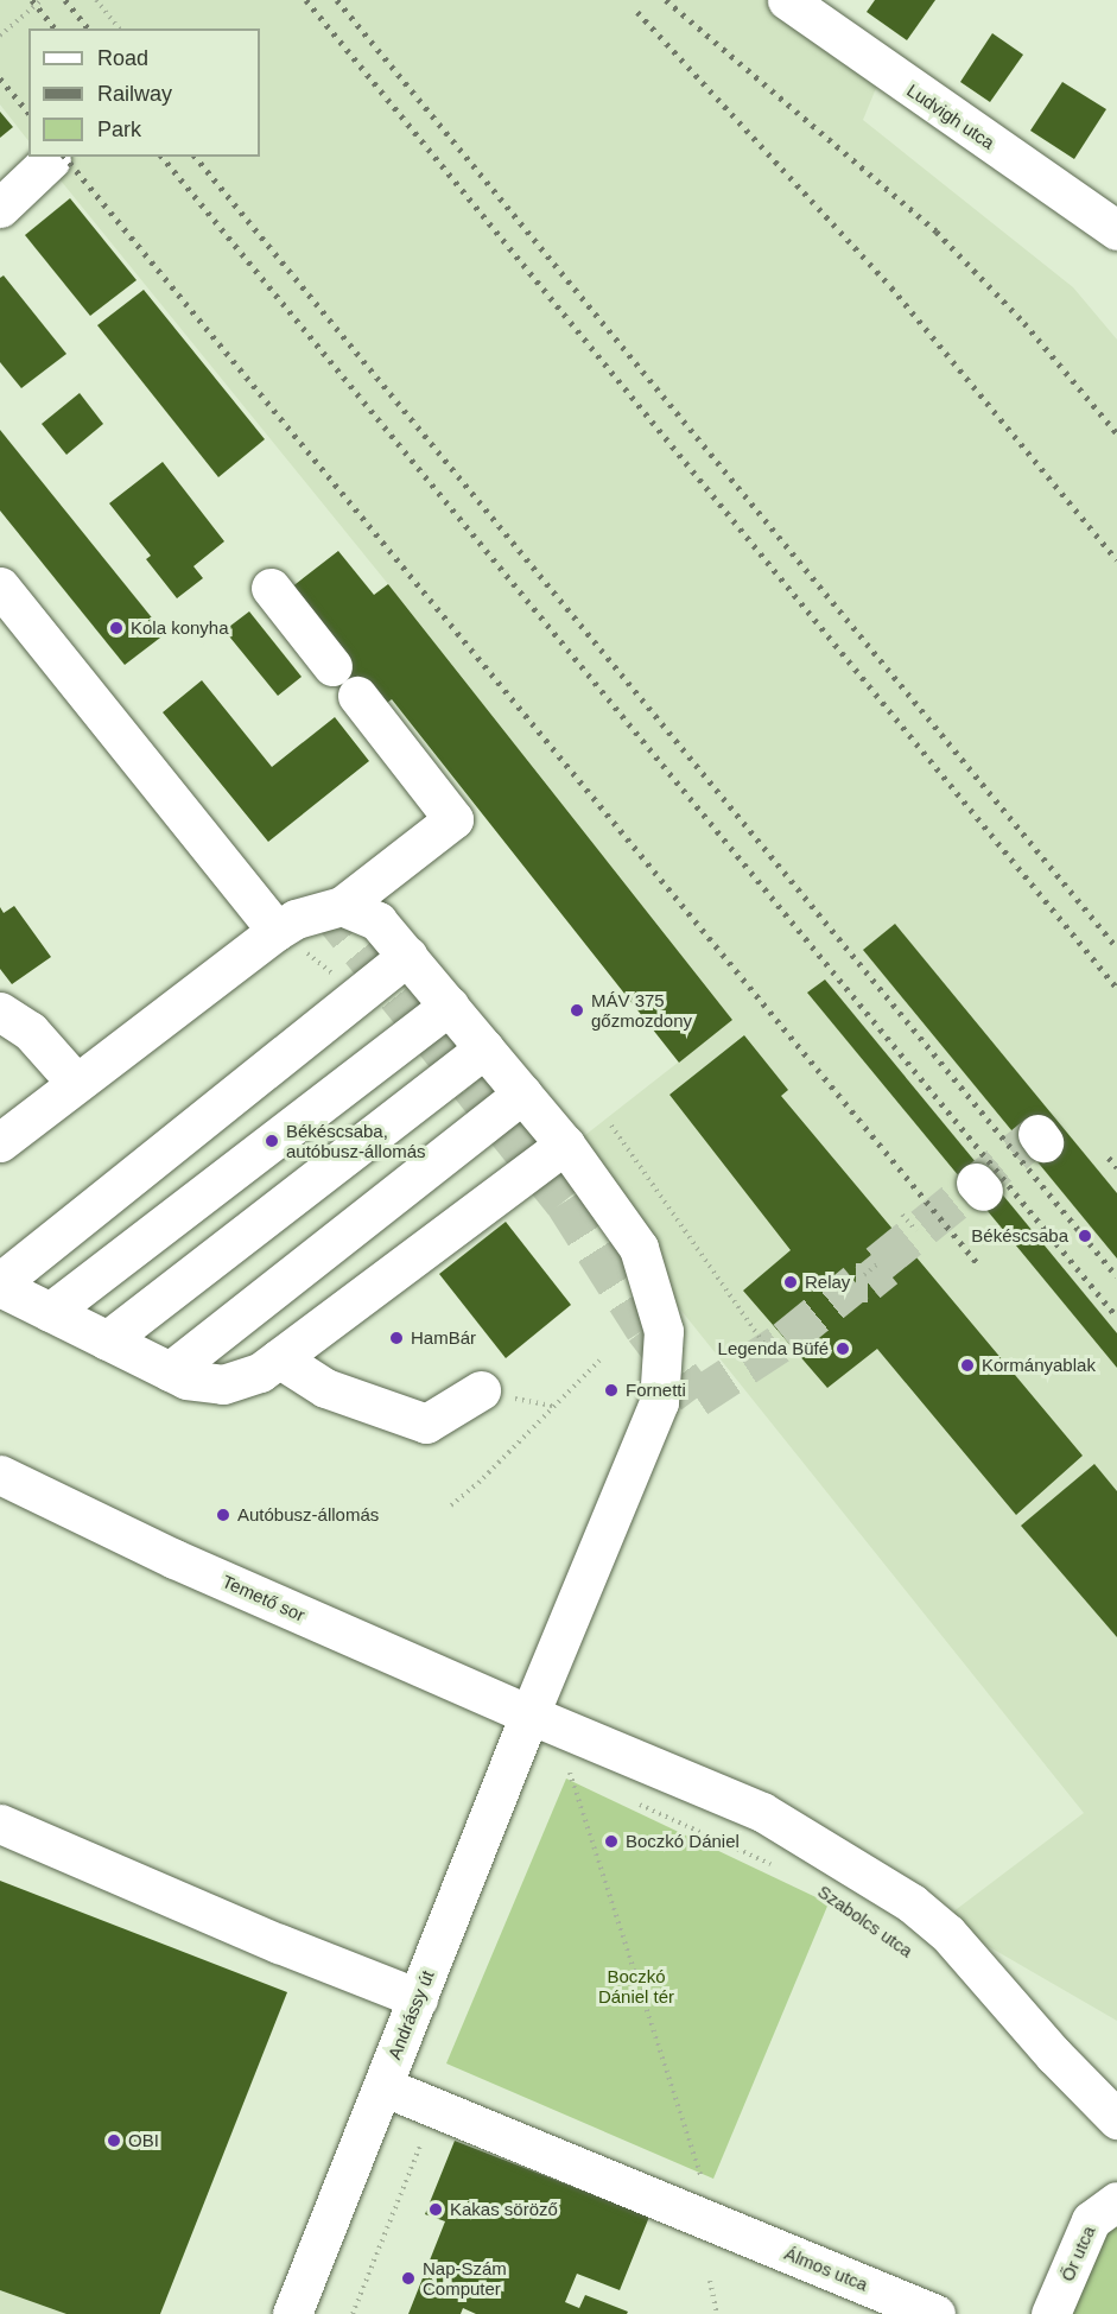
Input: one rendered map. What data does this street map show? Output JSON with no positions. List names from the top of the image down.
{
  "streets": {
    "street": [
      "Ludvigh utca",
      "Temető sor",
      "Szabolcs utca",
      "Andrássy út",
      "Őr utca",
      "Álmos utca"
    ]
  },
  "crossings": [
    ["Temető sor", "Szabolcs utca"],
    ["Temető sor", "Andrássy út"],
    ["Szabolcs utca", "Andrássy út"],
    ["Andrássy út", "Álmos utca"]
  ],
  "parks": ["Boczkó Dániel tér"],
  "places": [
    "Kola konyha",
    "MÁV 375 gőzmozdony",
    "Békéscsaba, autóbusz-állomás",
    "Békéscsaba",
    "Relay",
    "HamBár",
    "Legenda Büfé",
    "Kormányablak",
    "Fornetti",
    "Autóbusz-állomás",
    "Boczkó Dániel",
    "OBI",
    "Kakas söröző",
    "Nap-Szám Computer"
  ],
  "legend": ["Road", "Railway", "Park"]
}
